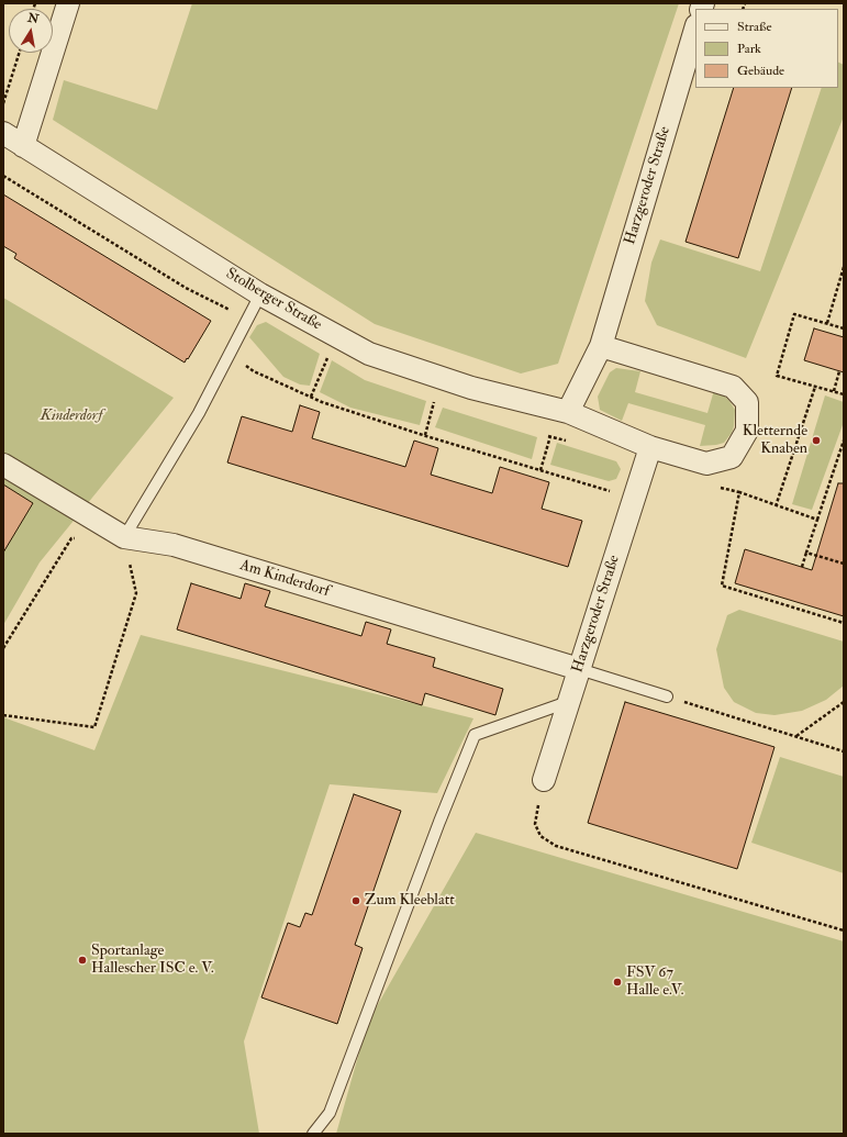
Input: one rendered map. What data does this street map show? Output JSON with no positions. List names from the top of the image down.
{
  "streets": {
    "street": ["Harzgeroder Straße", "Stolberger Straße", "Am Kinderdorf"]
  },
  "crossings": [
    ["Harzgeroder Straße", "Stolberger Straße"],
    ["Harzgeroder Straße", "Am Kinderdorf"]
  ],
  "parks": ["Kinderdorf"],
  "places": [
    "Kletternde Knaben",
    "Zum Kleeblatt",
    "Sportanlage Hallescher ISC e. V.",
    "FSV 67 Halle e.V."
  ],
  "legend": ["Straße", "Park", "Gebäude"],
  "north": "top"
}
